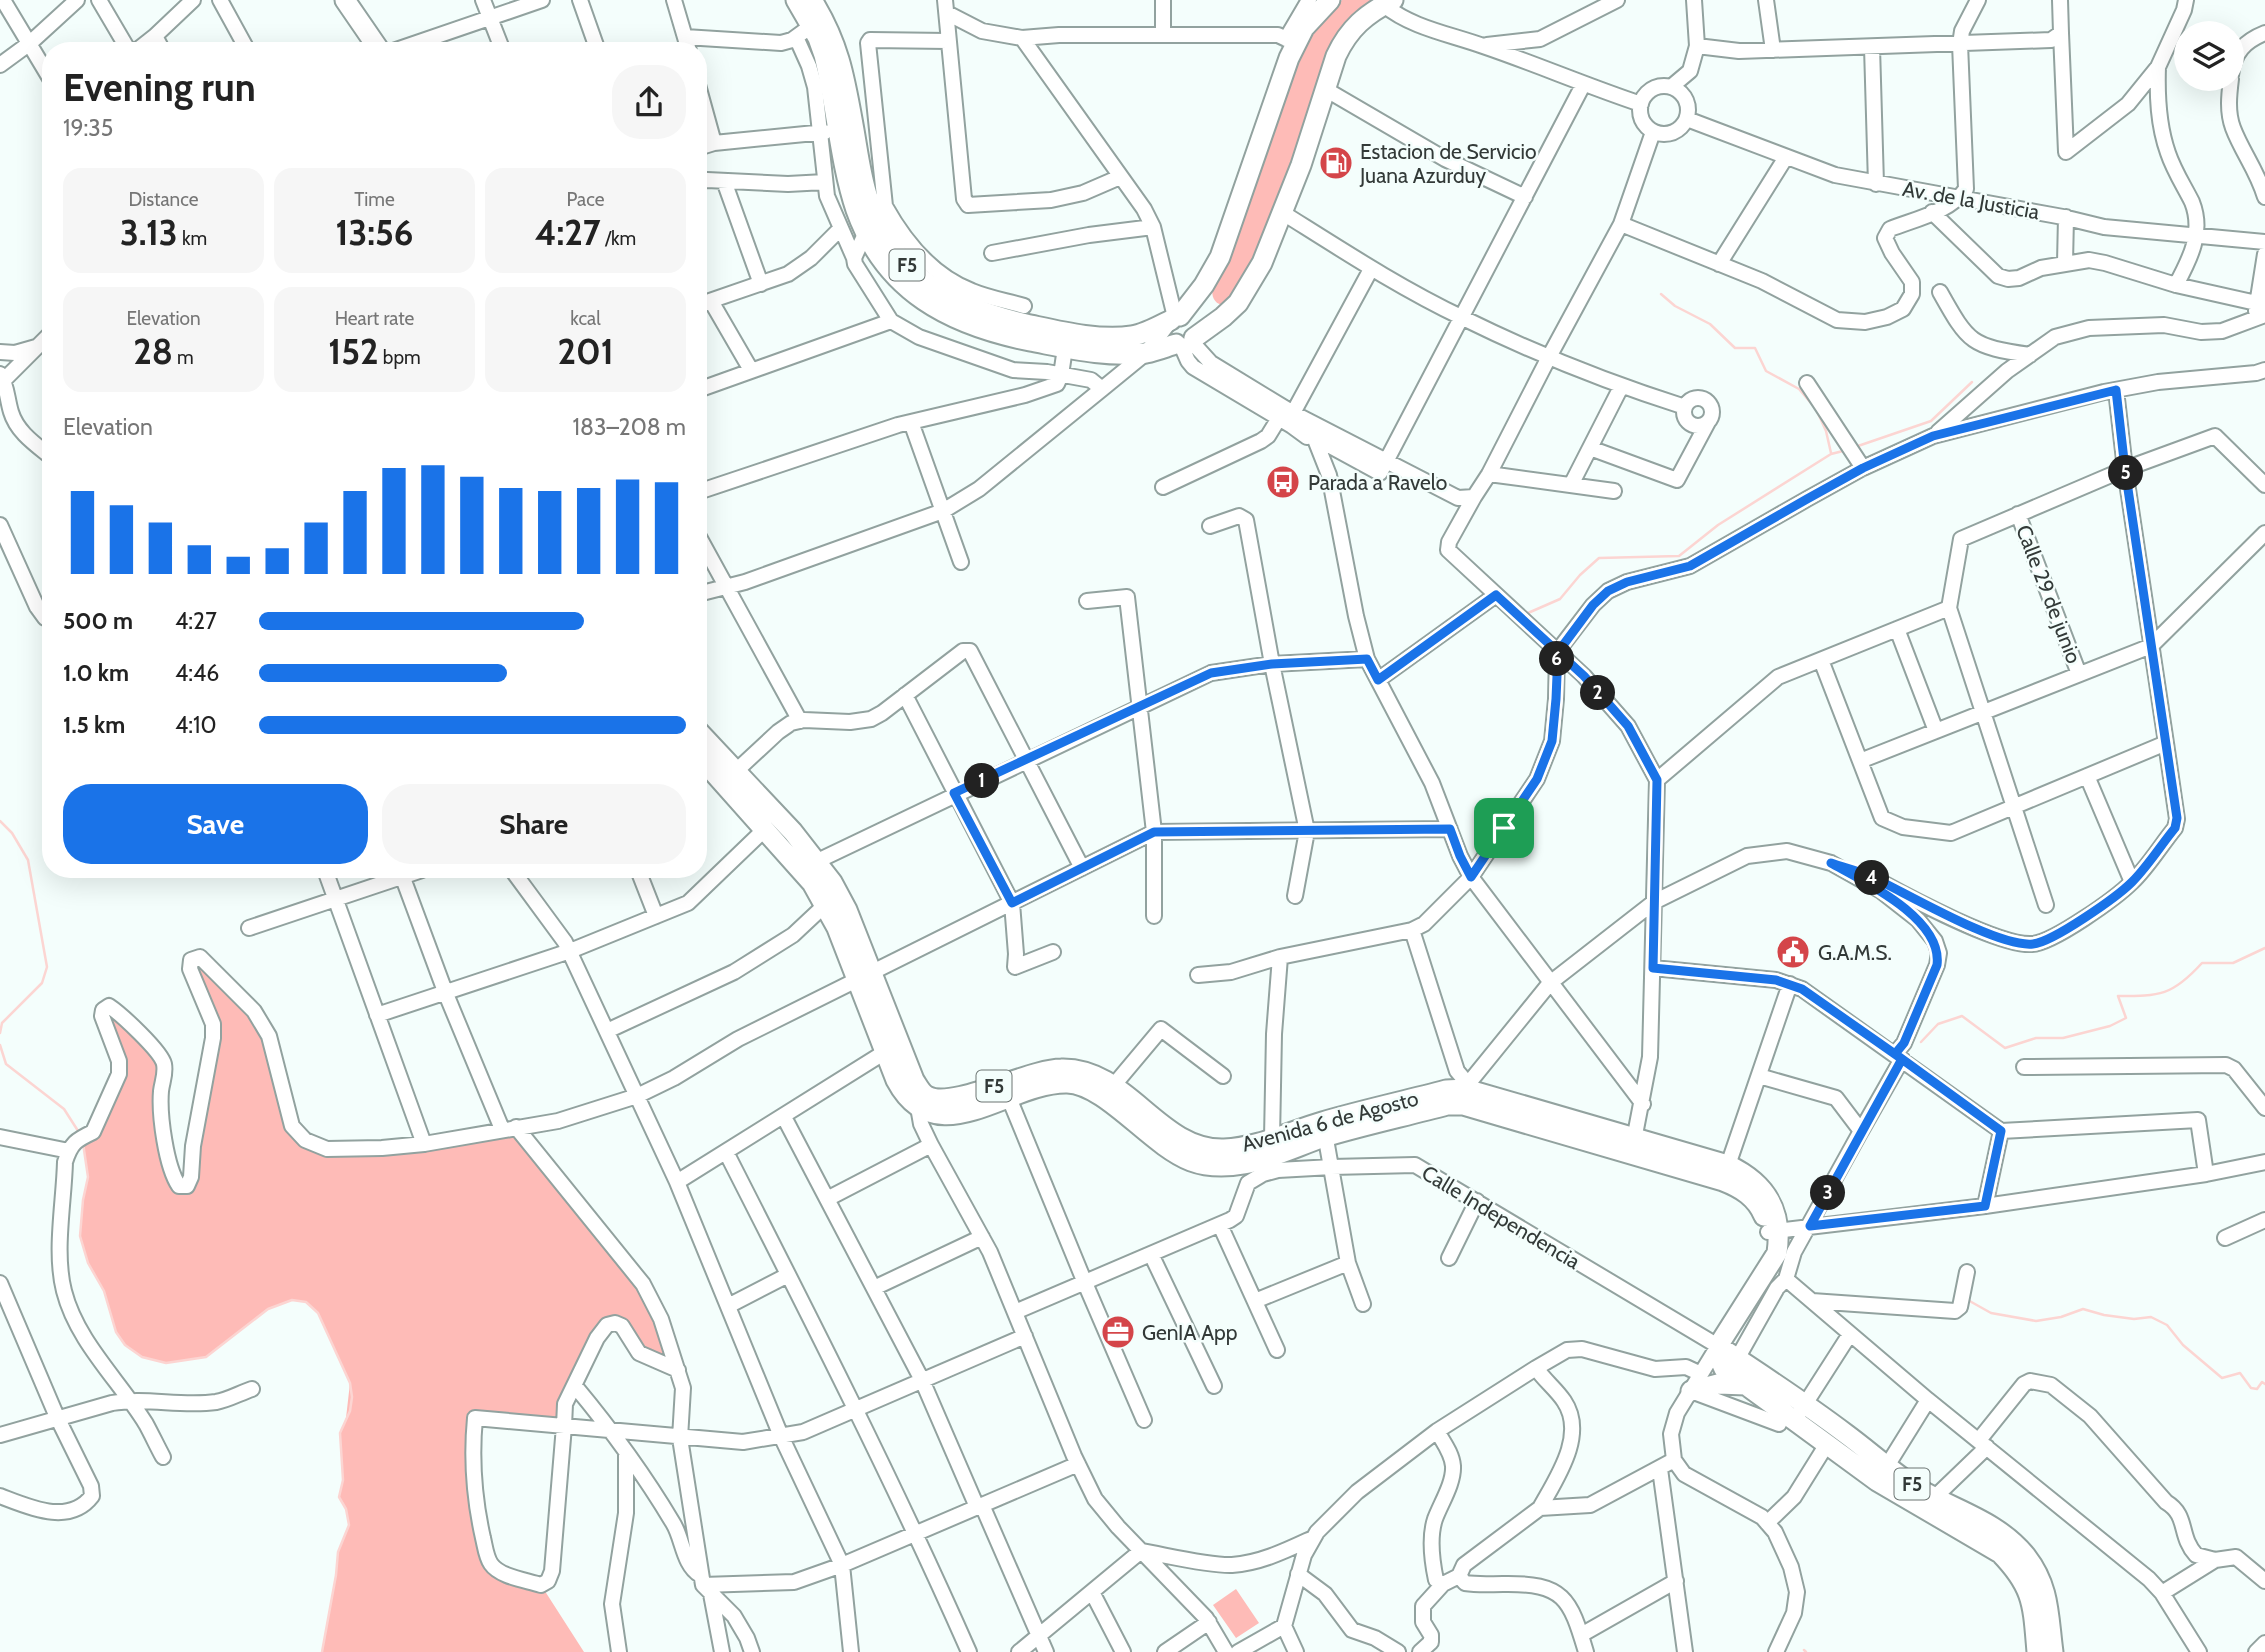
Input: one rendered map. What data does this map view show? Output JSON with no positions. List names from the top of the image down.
{
  "streets": {
    "highway": ["F5", "Avenida 6 de Agosto"],
    "street": ["Av. de la Justicia", "Calle 29 de junio", "Calle Independencia"]
  },
  "crossings": [
    ["F5", "Avenida 6 de Agosto"],
    ["F5", "Calle Independencia"],
    ["Avenida 6 de Agosto", "Calle Independencia"]
  ],
  "places": {
    "fuel station": ["Estacion de Servicio Juana Azurduy"],
    "bus stop": ["Parada a Ravelo"],
    "public building": ["G.A.M.S."],
    "office": ["GenIA App"]
  },
  "page": {
    "heading": ["Evening run", "19:35"],
    "stats": [
      ["Distance", "3.13 km"],
      ["Time", "13:56"],
      ["Pace", "4:27 /km"],
      ["Elevation", "28 m"],
      ["Heart rate", "152 bpm"],
      ["kcal", "201"]
    ],
    "chart": ["Elevation", "183–208 m"],
    "pins": [
      "5",
      "6",
      "2",
      "1",
      "4",
      "3"
    ],
    "list": [
      {
        "name": "500 m",
        "note": "4:27"
      },
      {
        "name": "1.0 km",
        "note": "4:46"
      },
      {
        "name": "1.5 km",
        "note": "4:10"
      }
    ],
    "buttons": ["Save", "Share"]
  }
}
